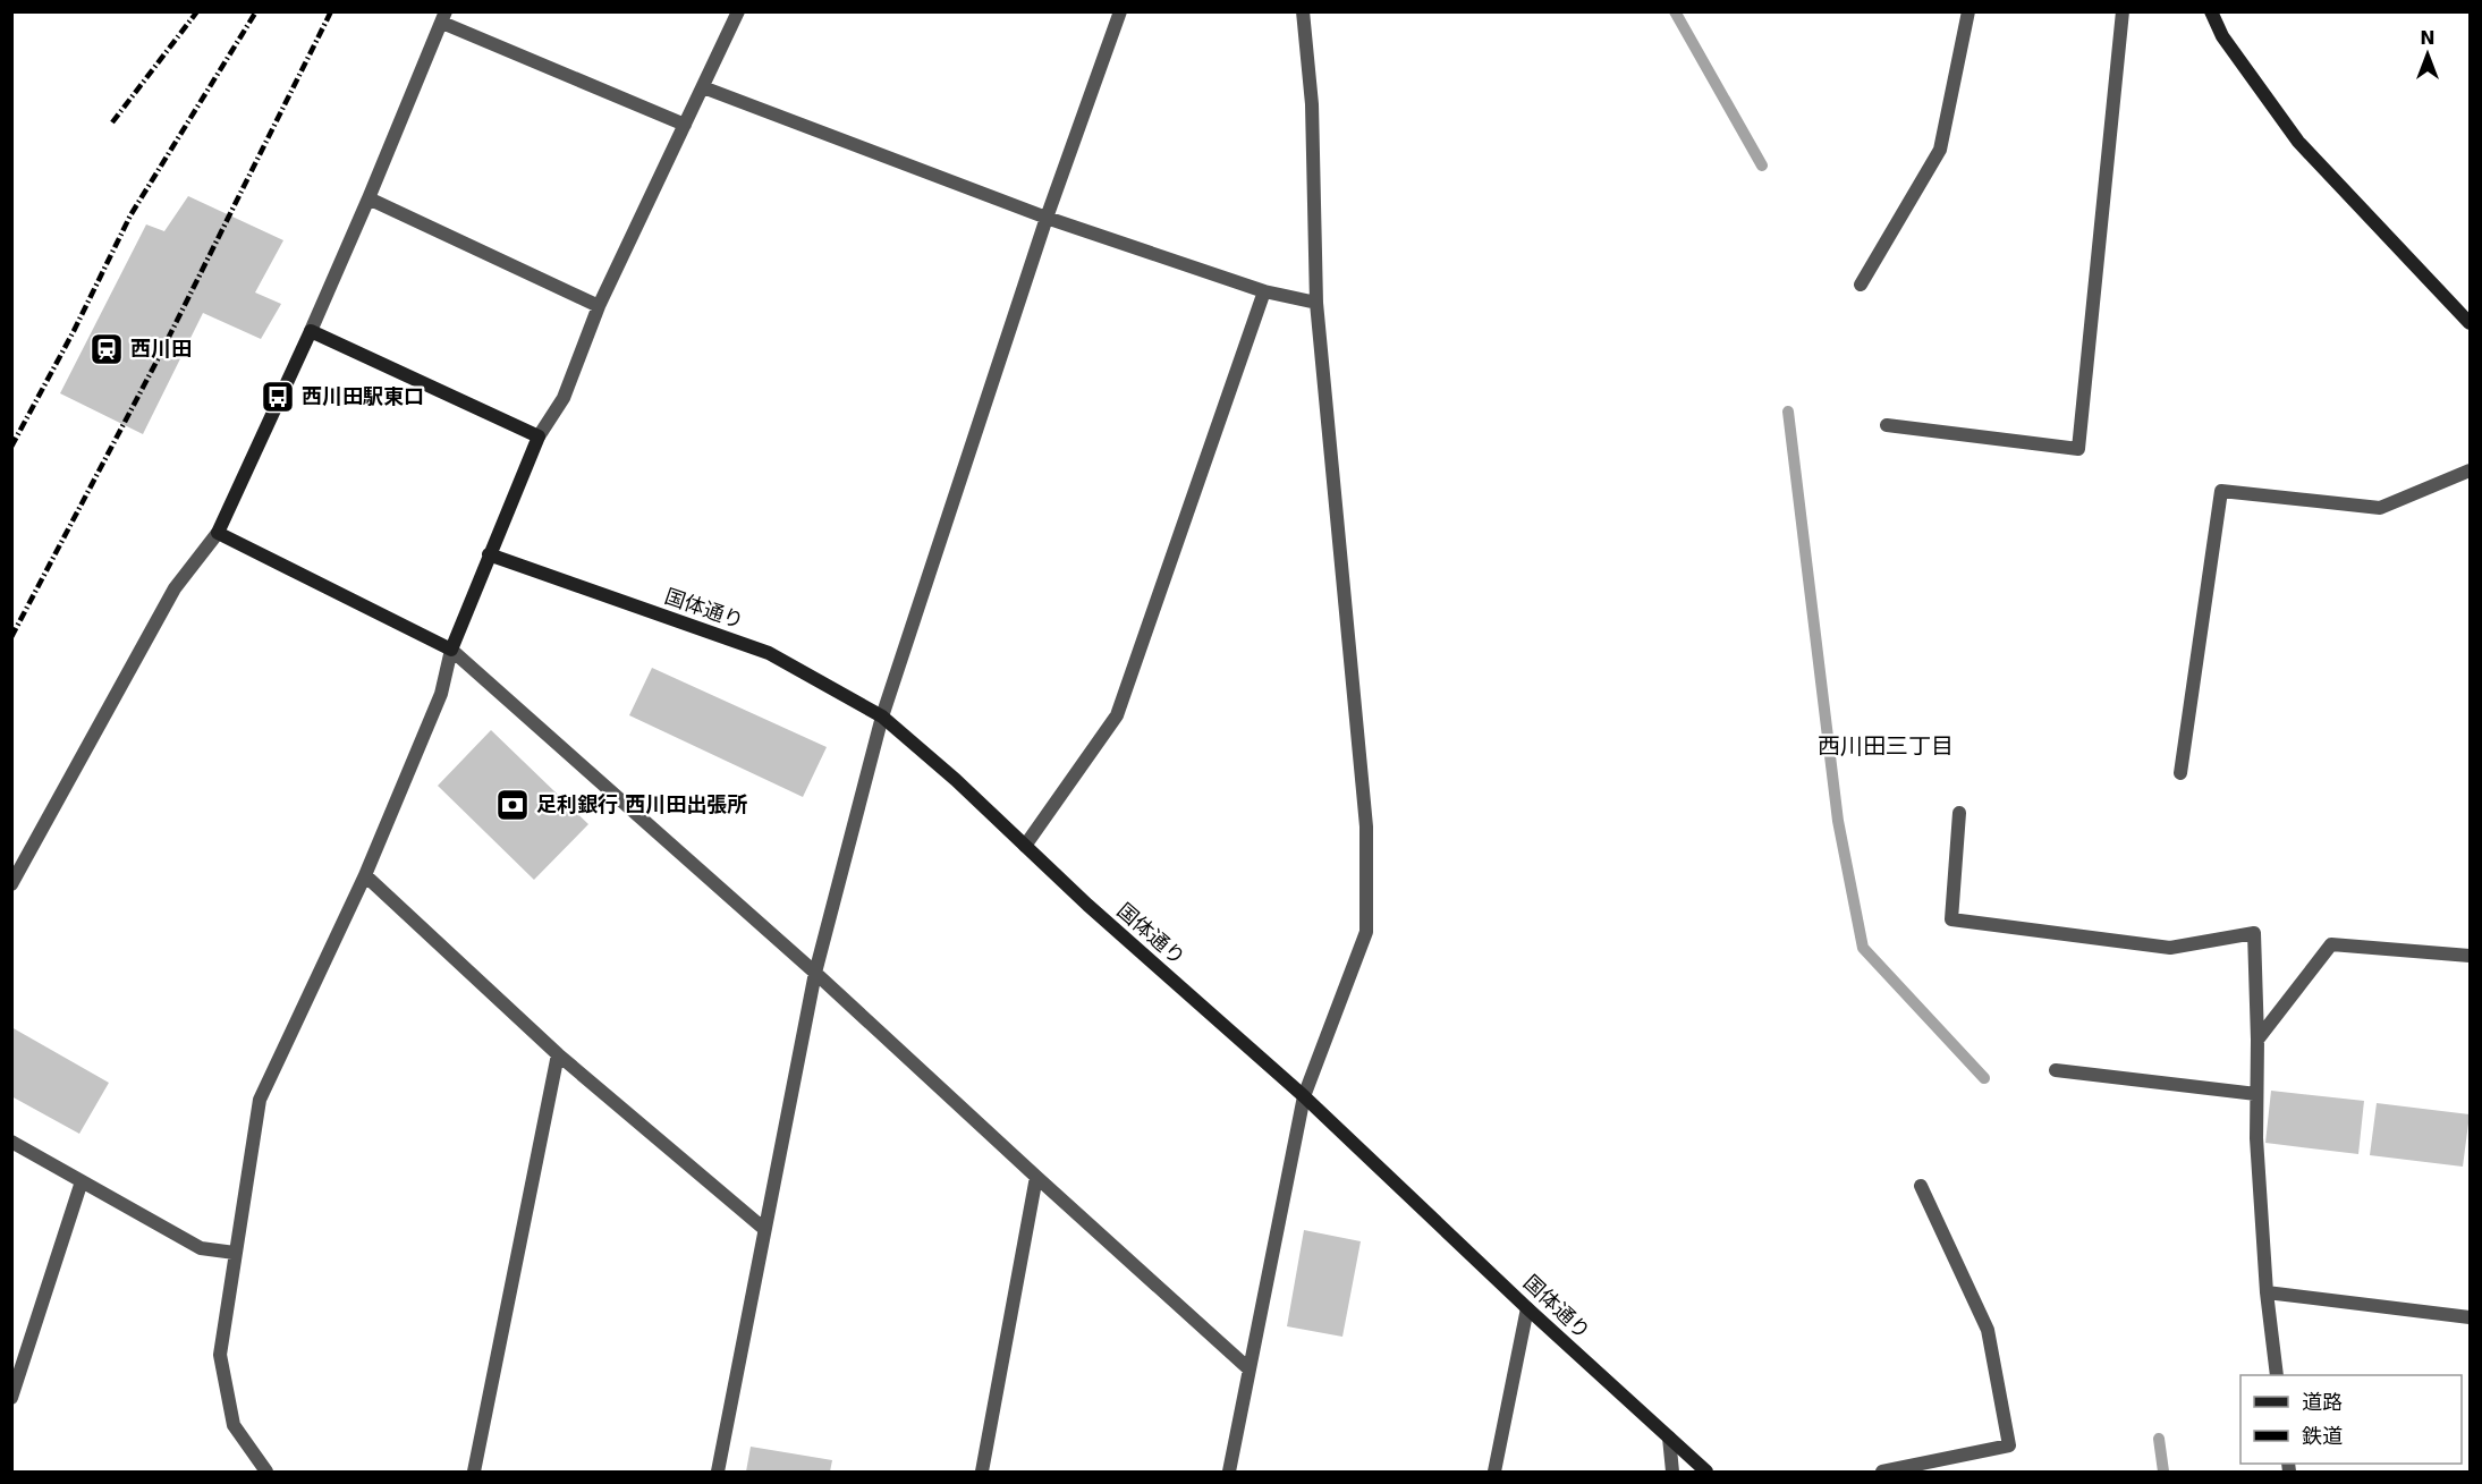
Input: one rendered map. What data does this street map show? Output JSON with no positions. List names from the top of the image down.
{
  "streets": {
    "main road": ["国体通り"]
  },
  "districts": ["西川田三丁目"],
  "places": {
    "station": ["西川田"],
    "bus stop": ["西川田駅東口"],
    "bank": ["足利銀行 西川田出張所"]
  },
  "legend": ["道路", "鉄道"],
  "north": "top"
}
